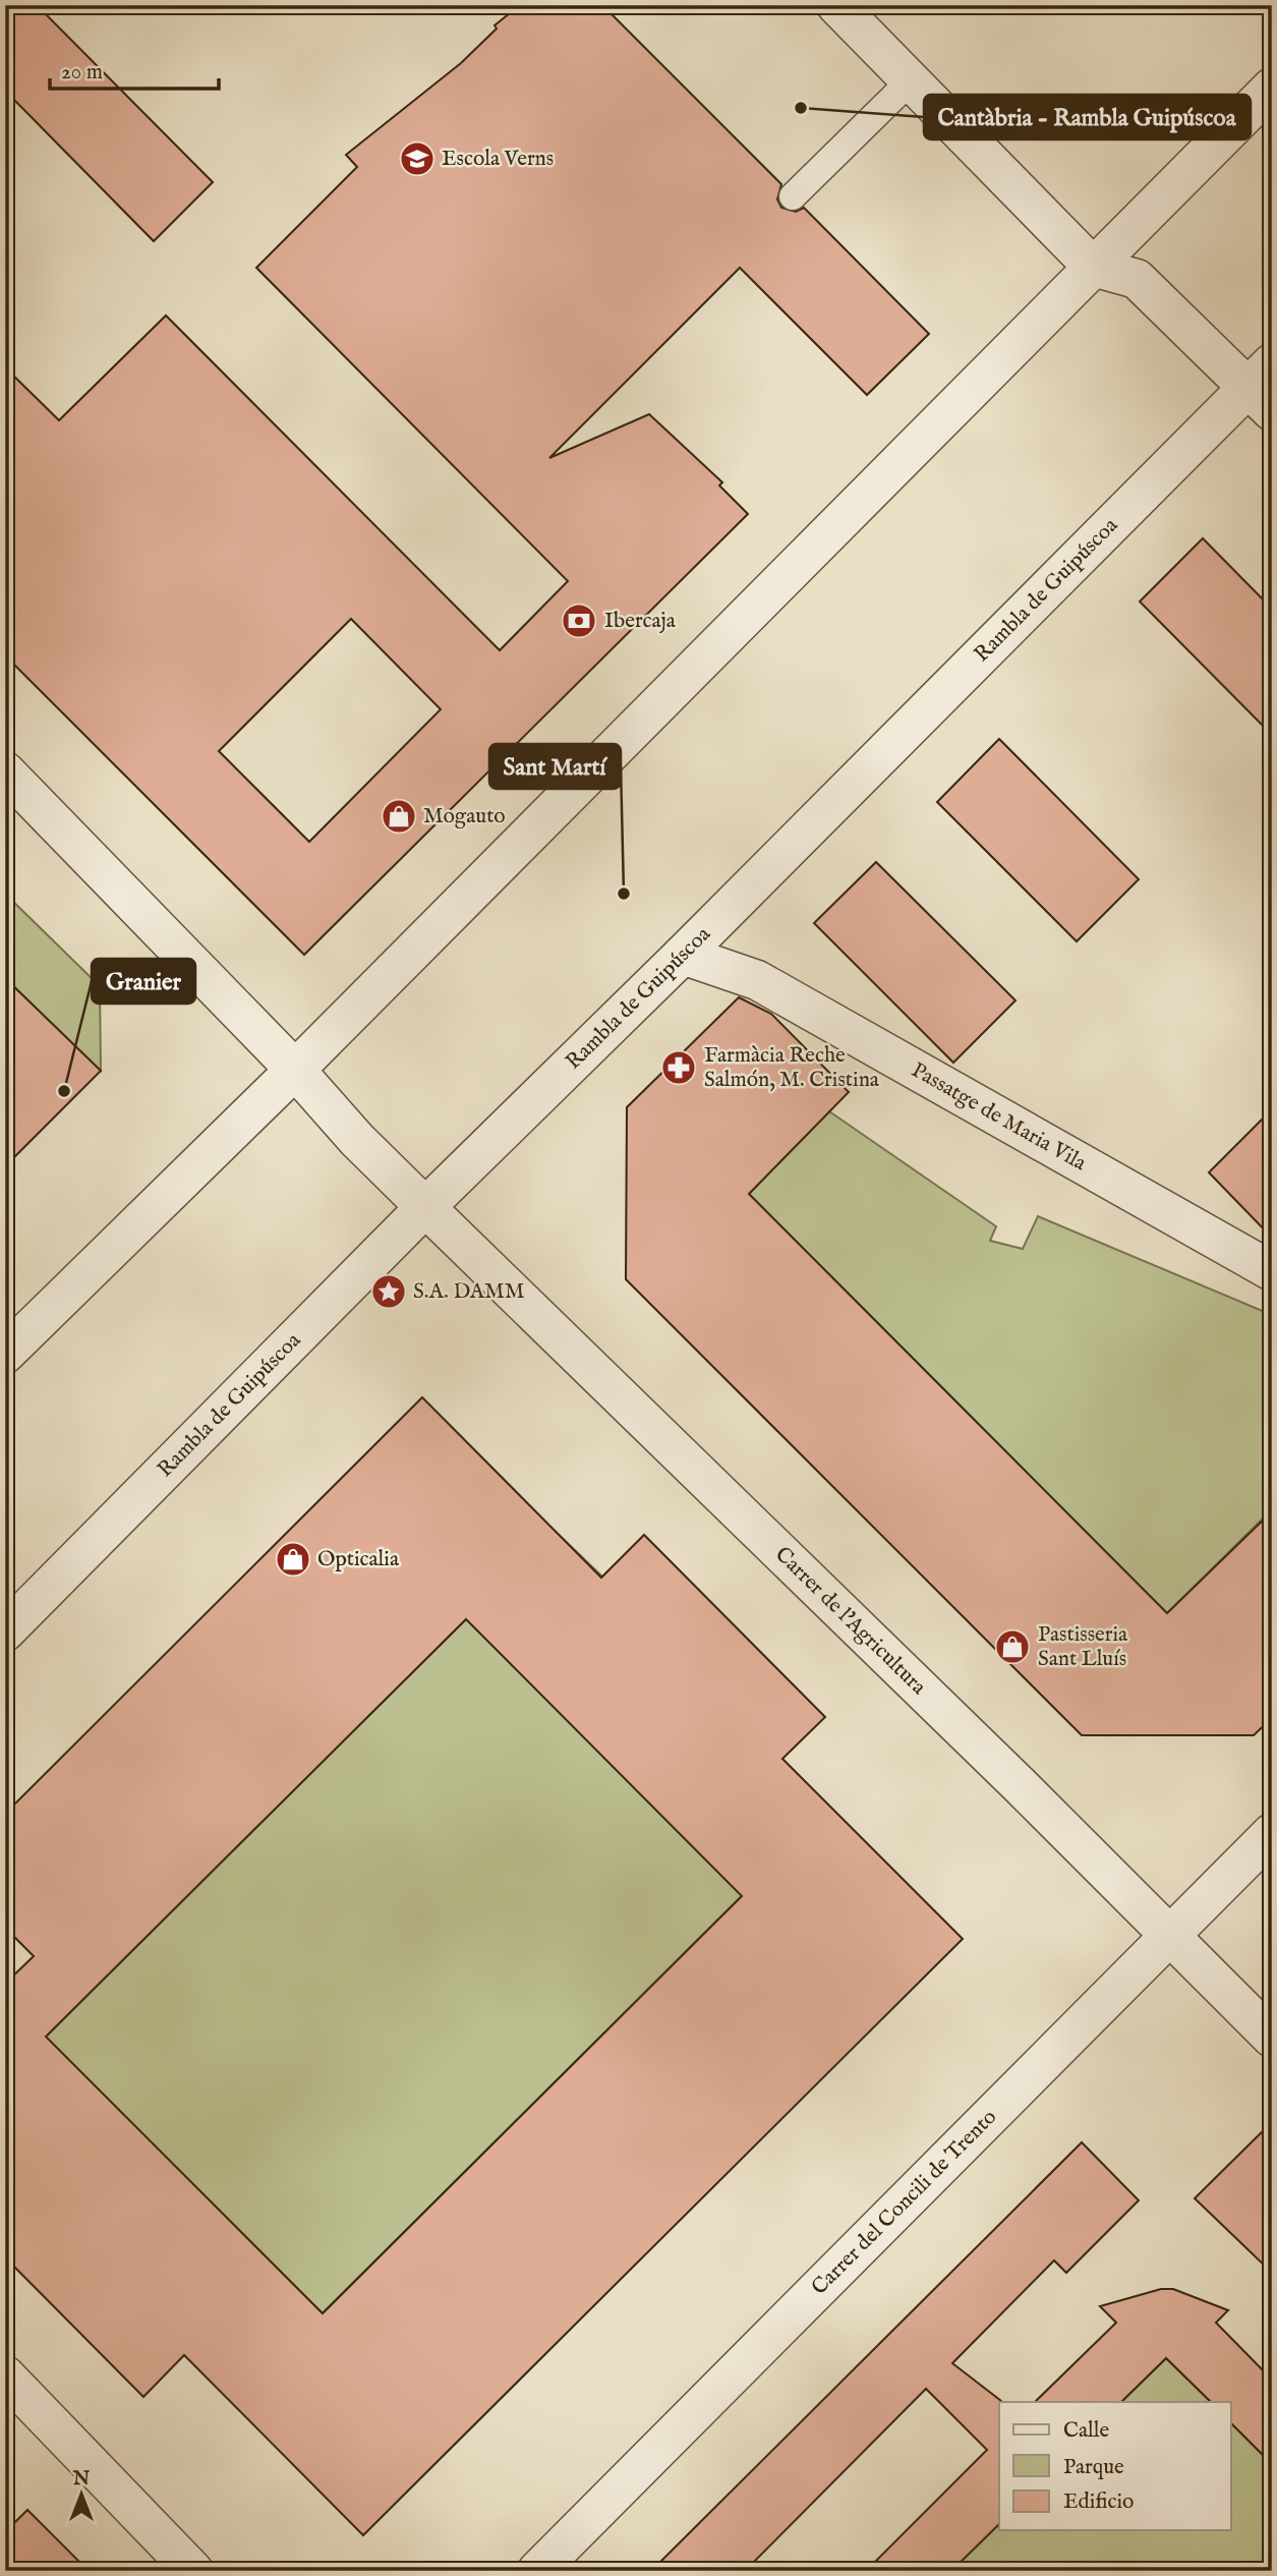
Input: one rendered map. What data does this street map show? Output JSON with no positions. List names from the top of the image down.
{
  "streets": {
    "street": [
      "Rambla de Guipúscoa",
      "Passatge de Maria Vila",
      "Carrer de l'Agricultura",
      "Carrer del Concili de Trento"
    ]
  },
  "crossings": [
    ["Rambla de Guipúscoa", "Passatge de Maria Vila"],
    ["Rambla de Guipúscoa", "Carrer de l'Agricultura"],
    ["Carrer de l'Agricultura", "Carrer del Concili de Trento"]
  ],
  "places": {
    "other": ["Cantàbria - Rambla Guipúscoa", "Sant Martí", "Granier"],
    "school or university": ["Escola Verns"],
    "bank": ["Ibercaja"],
    "shop": ["Mogauto", "Opticalia", "Pastisseria Sant Lluís"],
    "pharmacy": ["Farmàcia Reche Salmón, M. Cristina"],
    "place": ["S.A. DAMM"]
  },
  "legend": ["Calle", "Parque", "Edificio"],
  "scale_bar": "20 m",
  "north": "top"
}
